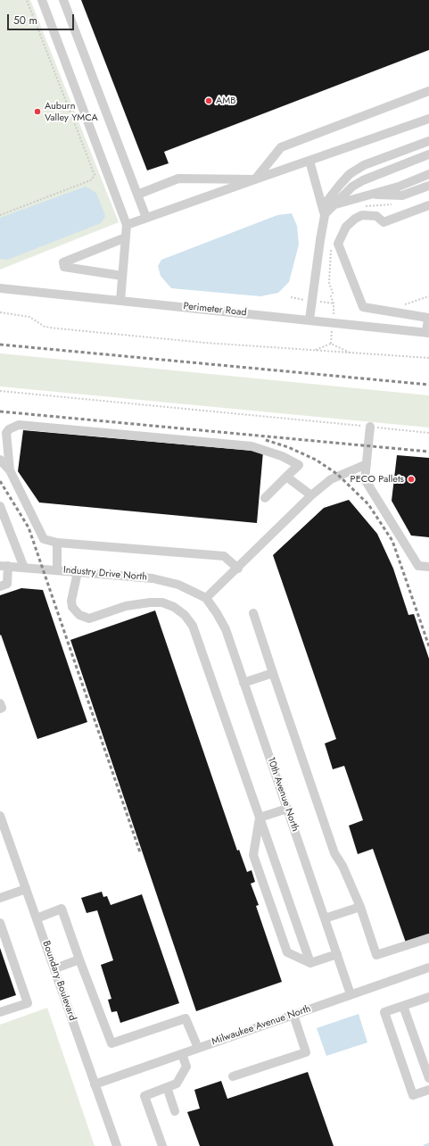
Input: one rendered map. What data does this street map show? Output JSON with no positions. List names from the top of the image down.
{
  "streets": {
    "street": [
      "Perimeter Road",
      "Industry Drive North",
      "10th Avenue North",
      "Boundary Boulevard",
      "Milwaukee Avenue North"
    ]
  },
  "crossings": [
    ["Industry Drive North", "10th Avenue North"],
    ["10th Avenue North", "Milwaukee Avenue North"],
    ["Boundary Boulevard", "Milwaukee Avenue North"]
  ],
  "places": ["AMB", "Auburn Valley YMCA", "PECO Pallets"],
  "scale_bar": "50 m"
}
